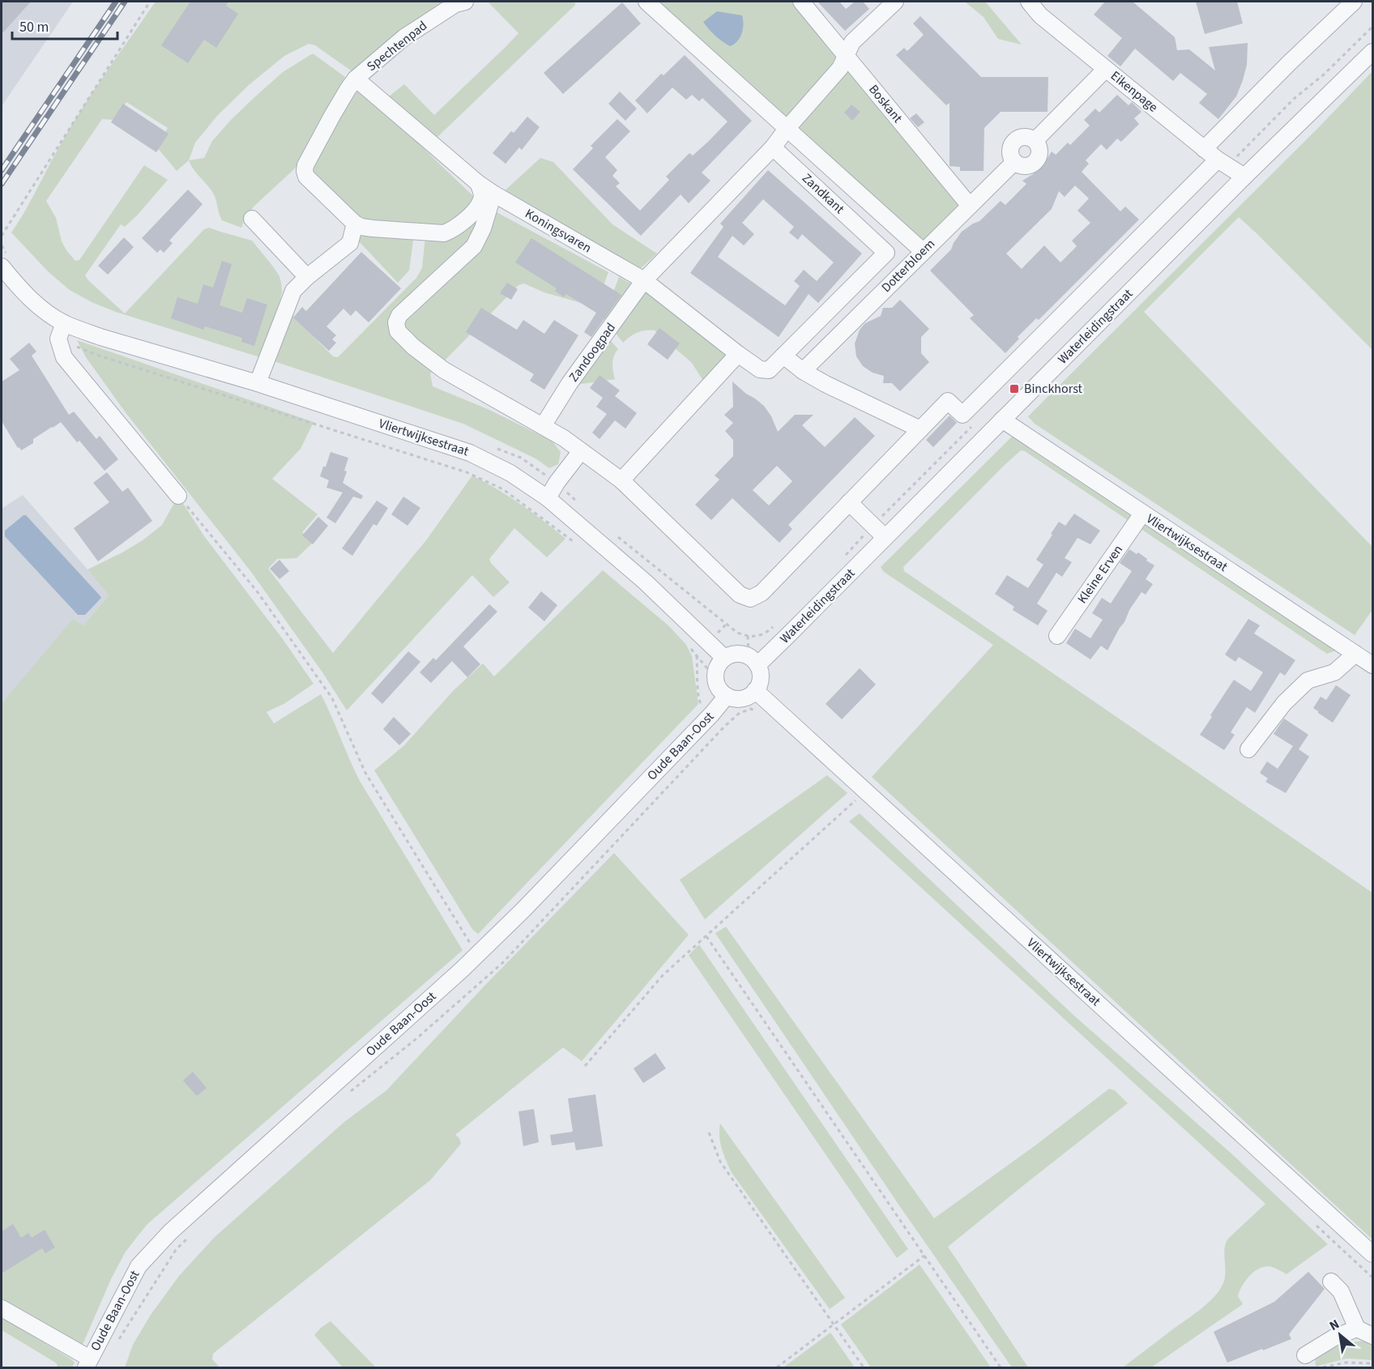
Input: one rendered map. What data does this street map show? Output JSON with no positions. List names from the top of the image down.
{
  "streets": {
    "street": [
      "Spechtenpad",
      "Eikenpage",
      "Boskant",
      "Zandkant",
      "Koningsvaren",
      "Dotterbloem",
      "Waterleidingstraat",
      "Zandoogpad",
      "Vliertwijksestraat",
      "Kleine Erven",
      "Oude Baan-Oost"
    ]
  },
  "crossings": [
    ["Spechtenpad", "Koningsvaren"],
    ["Eikenpage", "Dotterbloem"],
    ["Eikenpage", "Waterleidingstraat"],
    ["Boskant", "Dotterbloem"],
    ["Zandkant", "Koningsvaren"],
    ["Zandkant", "Dotterbloem"],
    ["Koningsvaren", "Zandoogpad"],
    ["Waterleidingstraat", "Vliertwijksestraat"],
    ["Waterleidingstraat", "Oude Baan-Oost"],
    ["Vliertwijksestraat", "Kleine Erven"],
    ["Vliertwijksestraat", "Oude Baan-Oost"]
  ],
  "places": {
    "transit": ["Binckhorst"]
  },
  "scale_bar": "50 m",
  "north": "top left"
}
